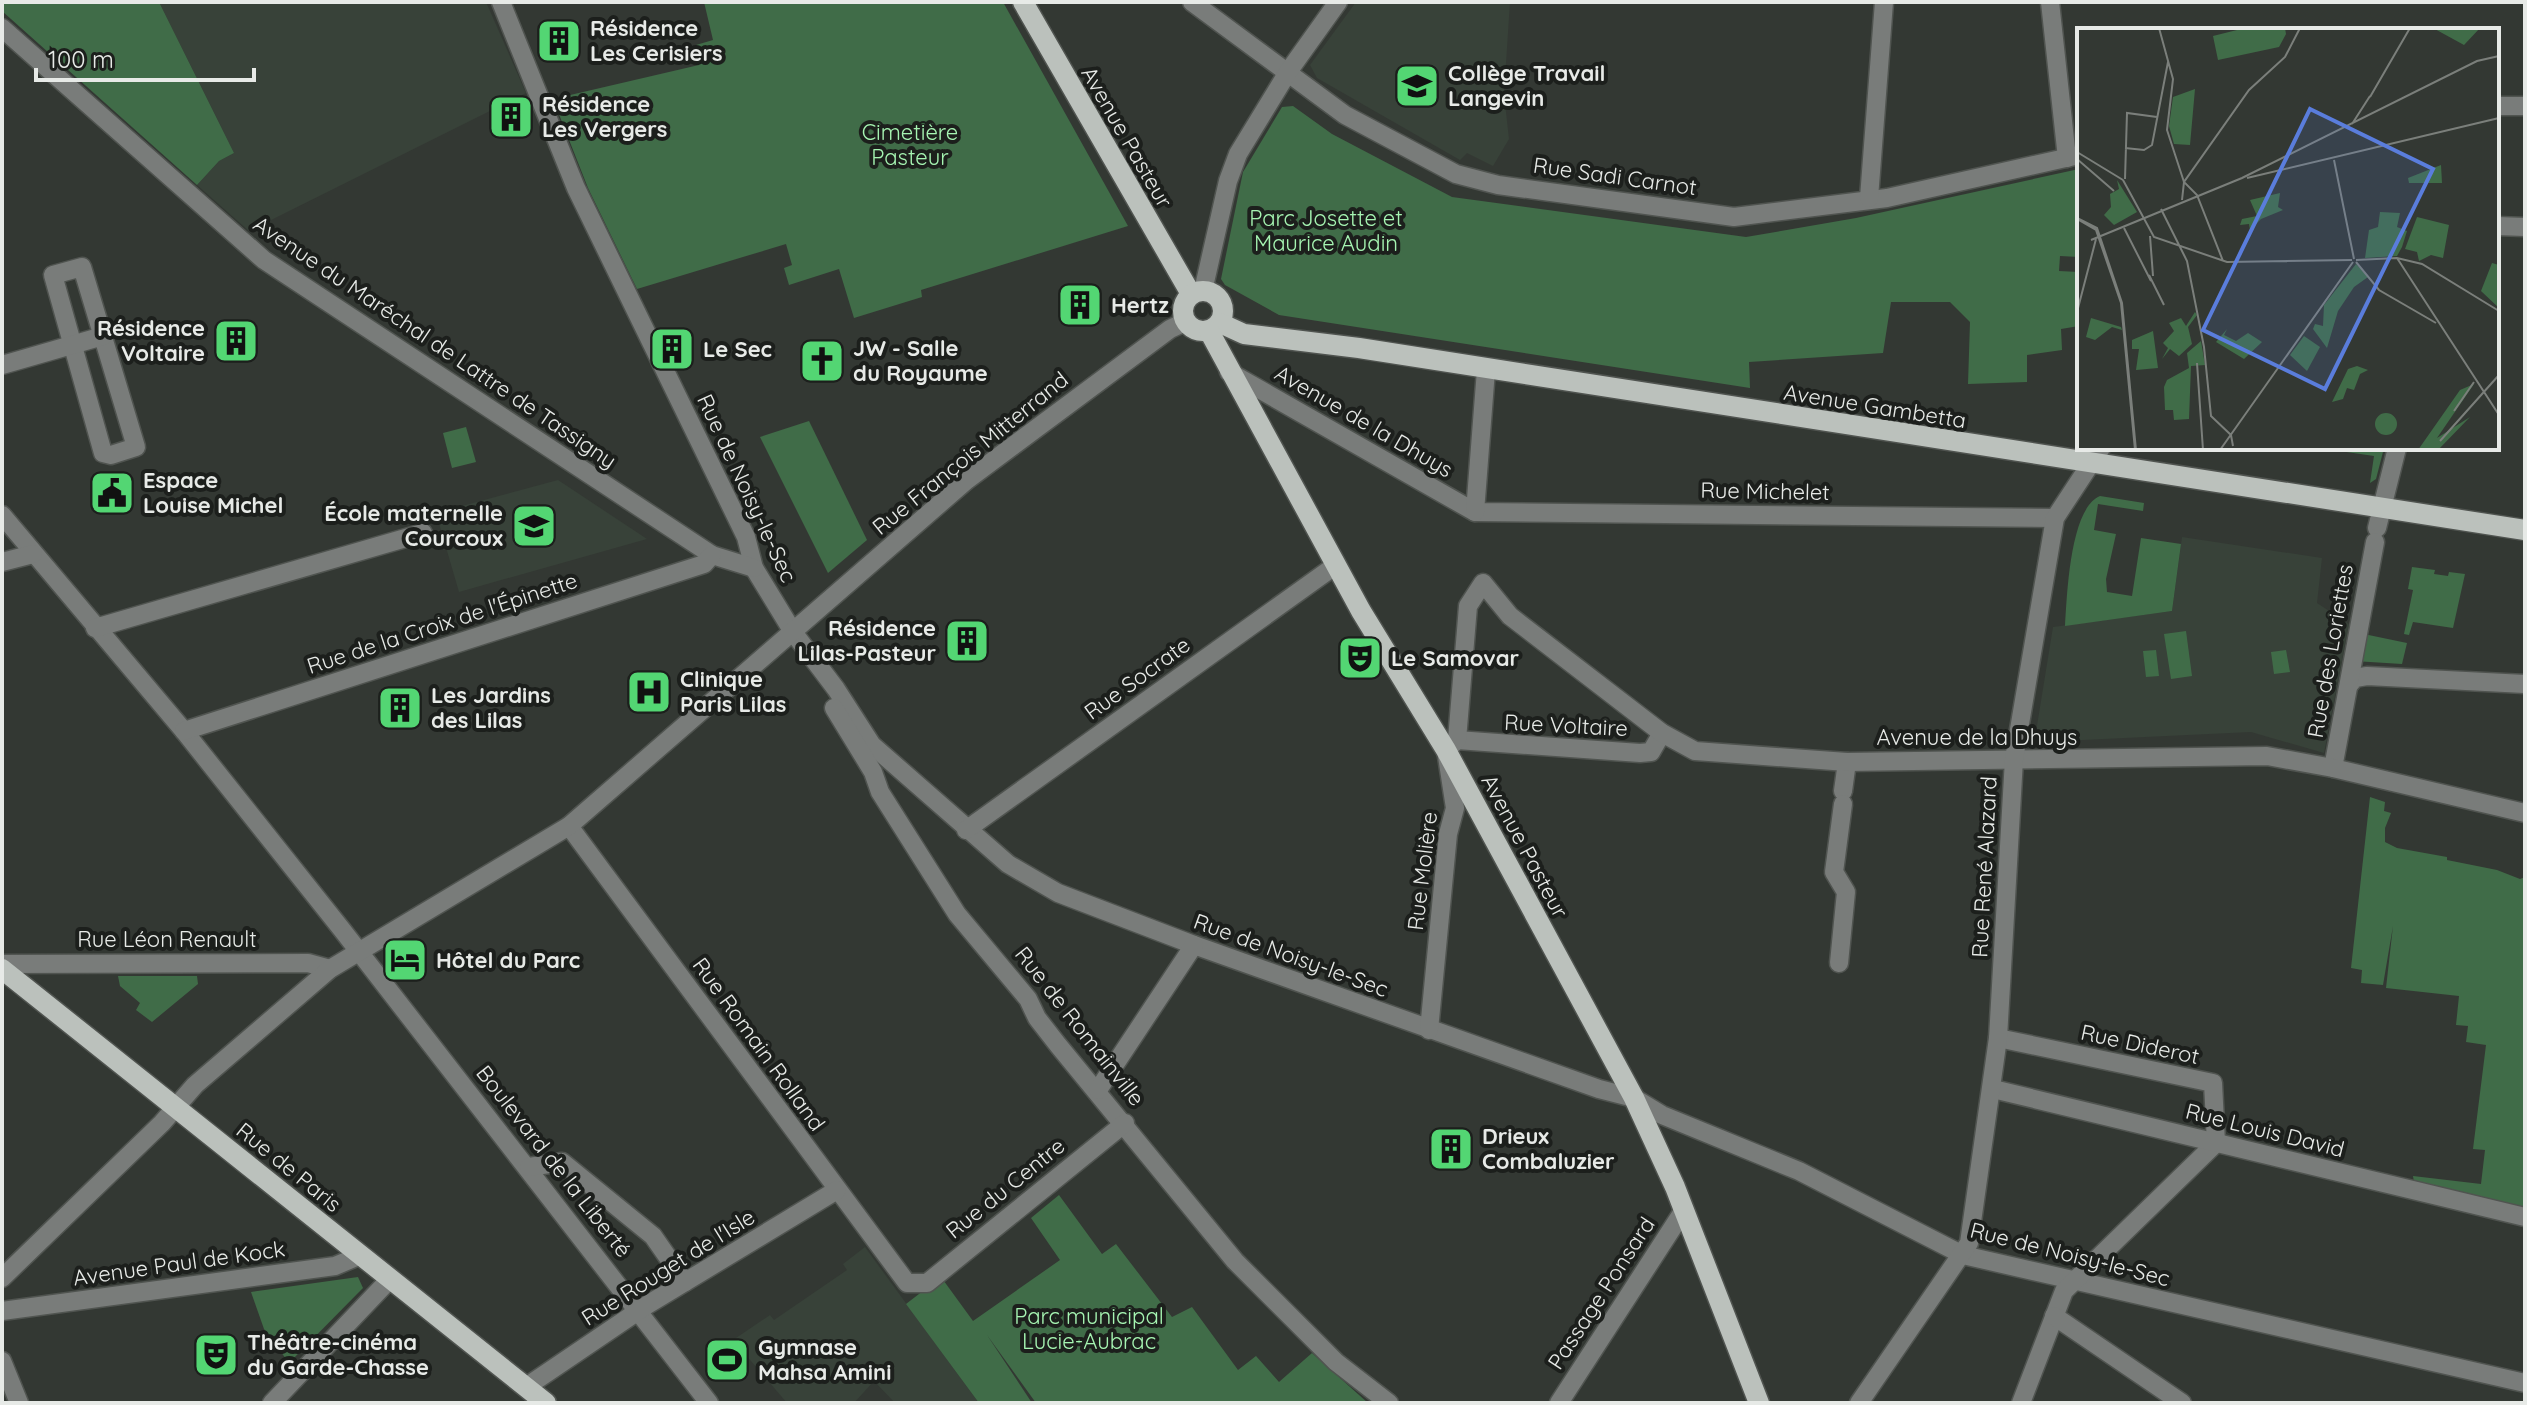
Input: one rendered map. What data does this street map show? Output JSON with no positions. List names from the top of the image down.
{
  "streets": {
    "main road": ["Avenue Pasteur", "Avenue Gambetta", "Rue de Paris"],
    "street": [
      "Rue Sadi Carnot",
      "Avenue du Maréchal de Lattre de Tassigny",
      "Avenue de la Dhuys",
      "Rue François Mitterrand",
      "Rue de Noisy-le-Sec",
      "Rue Michelet",
      "Rue de la Croix de l'Épinette",
      "Rue des Loriettes",
      "Rue Socrate",
      "Rue Voltaire",
      "Rue René Alazard",
      "Rue Molière",
      "Rue Léon Renault",
      "Rue de Romainville",
      "Rue Romain Rolland",
      "Rue Diderot",
      "Rue Louis David",
      "Boulevard de la Liberté",
      "Rue du Centre",
      "Avenue Paul de Kock",
      "Rue Rouget de l'Isle",
      "Passage Ponsard"
    ]
  },
  "crossings": [
    ["Avenue Pasteur", "Avenue Gambetta"],
    ["Avenue Pasteur", "Avenue de la Dhuys"],
    ["Avenue Pasteur", "Rue François Mitterrand"],
    ["Avenue Pasteur", "Rue de Noisy-le-Sec"],
    ["Avenue Pasteur", "Rue Socrate"],
    ["Avenue Pasteur", "Rue Voltaire"],
    ["Avenue Pasteur", "Rue Molière"],
    ["Avenue Pasteur", "Passage Ponsard"],
    ["Avenue du Maréchal de Lattre de Tassigny", "Rue de Noisy-le-Sec"],
    ["Avenue du Maréchal de Lattre de Tassigny", "Rue de la Croix de l'Épinette"],
    ["Avenue Gambetta", "Rue François Mitterrand"],
    ["Avenue Gambetta", "Rue des Loriettes"],
    ["Avenue Gambetta", "Rue René Alazard"],
    ["Avenue de la Dhuys", "Rue Michelet"],
    ["Avenue de la Dhuys", "Rue des Loriettes"],
    ["Avenue de la Dhuys", "Rue Voltaire"],
    ["Avenue de la Dhuys", "Rue René Alazard"],
    ["Avenue de la Dhuys", "Rue Molière"],
    ["Rue François Mitterrand", "Rue de Noisy-le-Sec"],
    ["Rue François Mitterrand", "Rue Léon Renault"],
    ["Rue François Mitterrand", "Rue Romain Rolland"],
    ["Rue François Mitterrand", "Boulevard de la Liberté"],
    ["Rue François Mitterrand", "Rue de Paris"],
    ["Rue de Noisy-le-Sec", "Rue Socrate"],
    ["Rue de Noisy-le-Sec", "Rue René Alazard"],
    ["Rue de Noisy-le-Sec", "Rue Molière"],
    ["Rue de Noisy-le-Sec", "Rue de Romainville"],
    ["Rue Michelet", "Rue René Alazard"],
    ["Rue de la Croix de l'Épinette", "Boulevard de la Liberté"],
    ["Rue Voltaire", "Rue Molière"],
    ["Rue René Alazard", "Rue Diderot"],
    ["Rue René Alazard", "Rue Louis David"],
    ["Rue Léon Renault", "Rue de Paris"],
    ["Rue de Romainville", "Rue du Centre"],
    ["Rue Romain Rolland", "Rue du Centre"],
    ["Rue Romain Rolland", "Rue Rouget de l'Isle"],
    ["Rue Diderot", "Rue Louis David"],
    ["Boulevard de la Liberté", "Rue Rouget de l'Isle"],
    ["Rue de Paris", "Avenue Paul de Kock"],
    ["Rue de Paris", "Rue Rouget de l'Isle"]
  ],
  "parks": ["Cimetière Pasteur", "Parc Josette et Maurice Audin", "Parc municipal Lucie-Aubrac"],
  "places": {
    "building": [
      "Résidence Les Cerisiers",
      "Résidence Les Vergers",
      "Hertz",
      "Résidence Voltaire",
      "Le Sec",
      "Résidence Lilas-Pasteur",
      "Les Jardins des Lilas",
      "Drieux Combaluzier"
    ],
    "school or university": ["Collège Travail Langevin", "École maternelle Courcoux"],
    "church": ["JW - Salle du Royaume"],
    "public building": ["Espace Louise Michel"],
    "theatre": ["Le Samovar", "Théâtre-cinéma du Garde-Chasse"],
    "hospital": ["Clinique Paris Lilas"],
    "hotel": ["Hôtel du Parc"],
    "sports": ["Gymnase Mahsa Amini"]
  },
  "scale_bar": "100 m"
}
